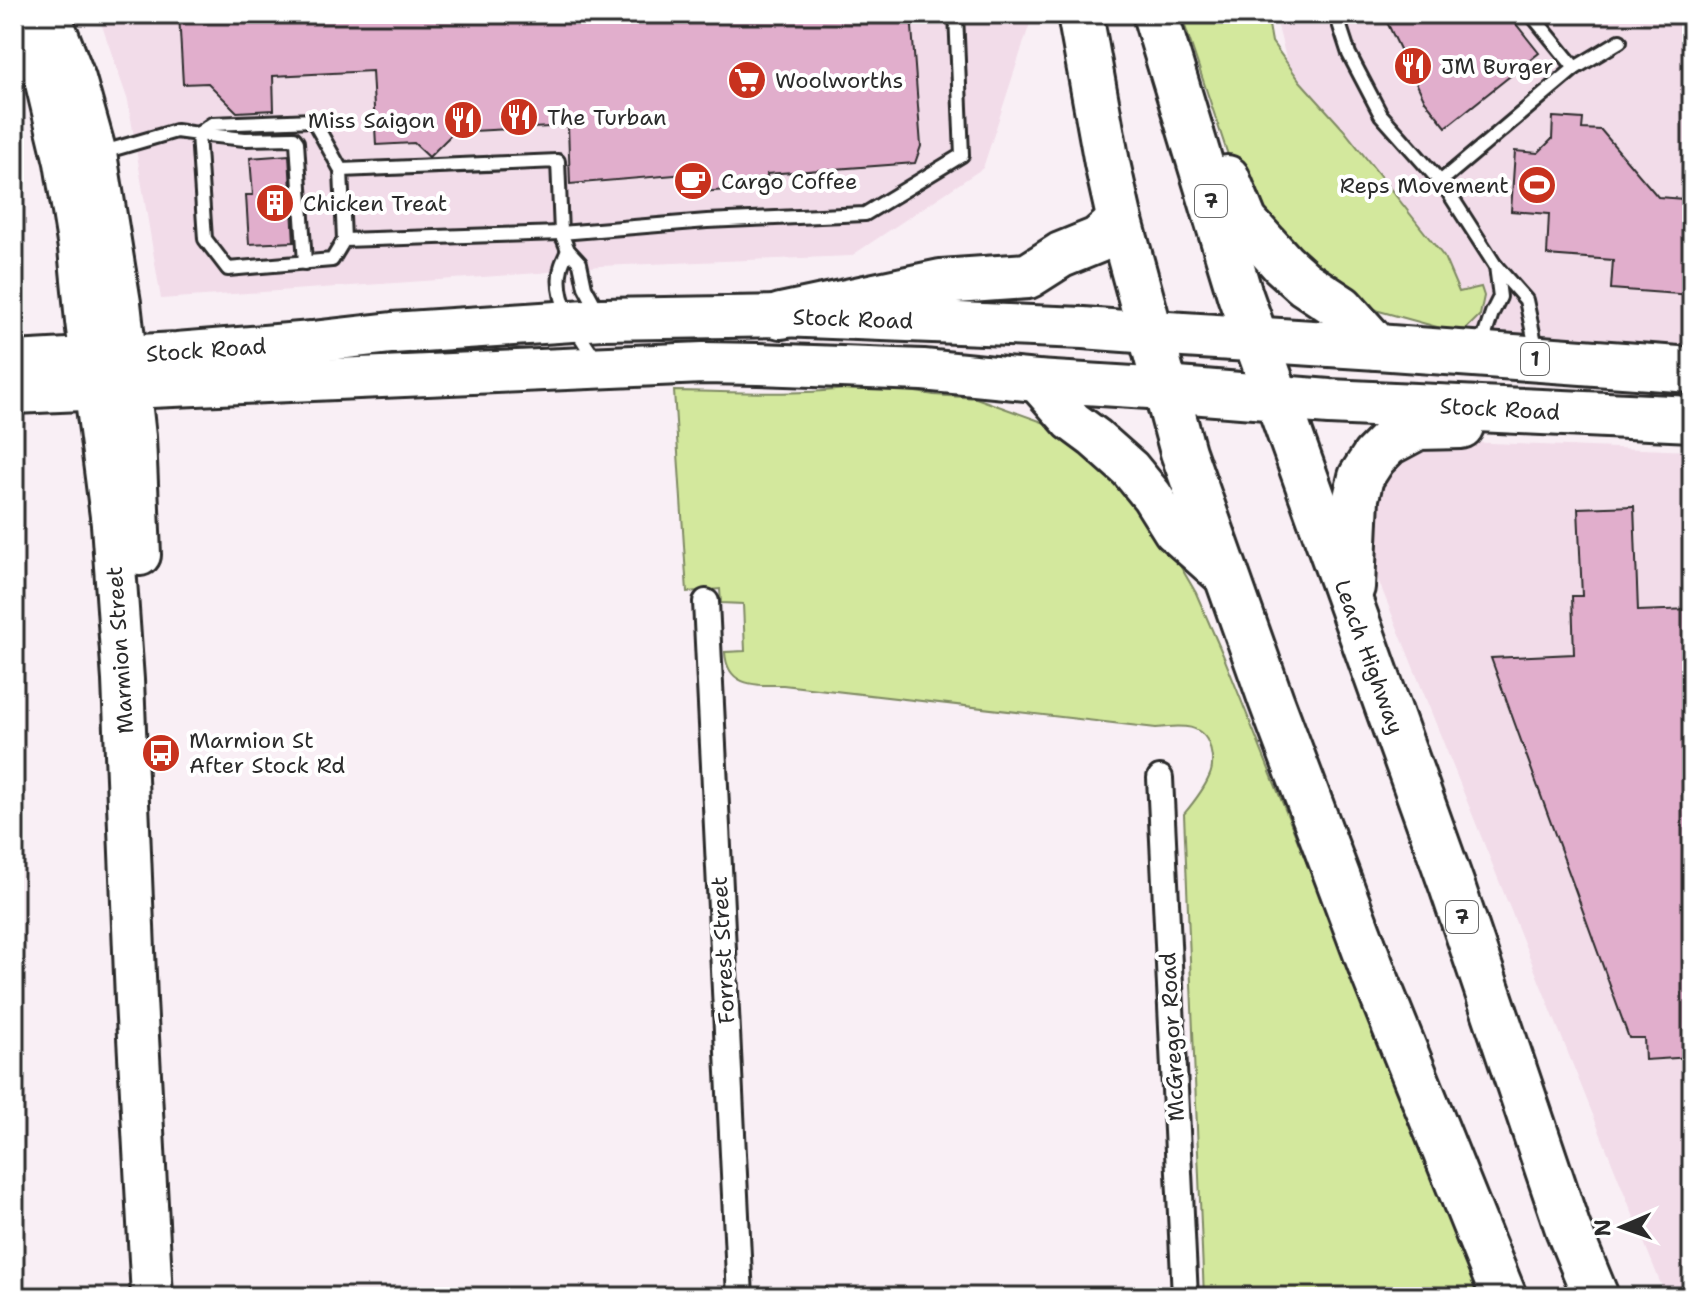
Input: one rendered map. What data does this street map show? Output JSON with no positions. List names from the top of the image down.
{
  "streets": {
    "highway": [
      "7",
      "Stock Road",
      "1",
      "Leach Highway"
    ],
    "main road": ["Marmion Street"],
    "street": ["Forrest Street", "McGregor Road"]
  },
  "crossings": [
    ["Stock Road", "Marmion Street"],
    ["Stock Road", "Leach Highway"]
  ],
  "places": {
    "restaurant": ["JM Burger", "The Turban", "Miss Saigon"],
    "supermarket": ["Woolworths"],
    "cafe": ["Cargo Coffee"],
    "sports": ["Reps Movement"],
    "building": ["Chicken Treat"],
    "bus stop": ["Marmion St After Stock Rd"]
  },
  "north": "left"
}
